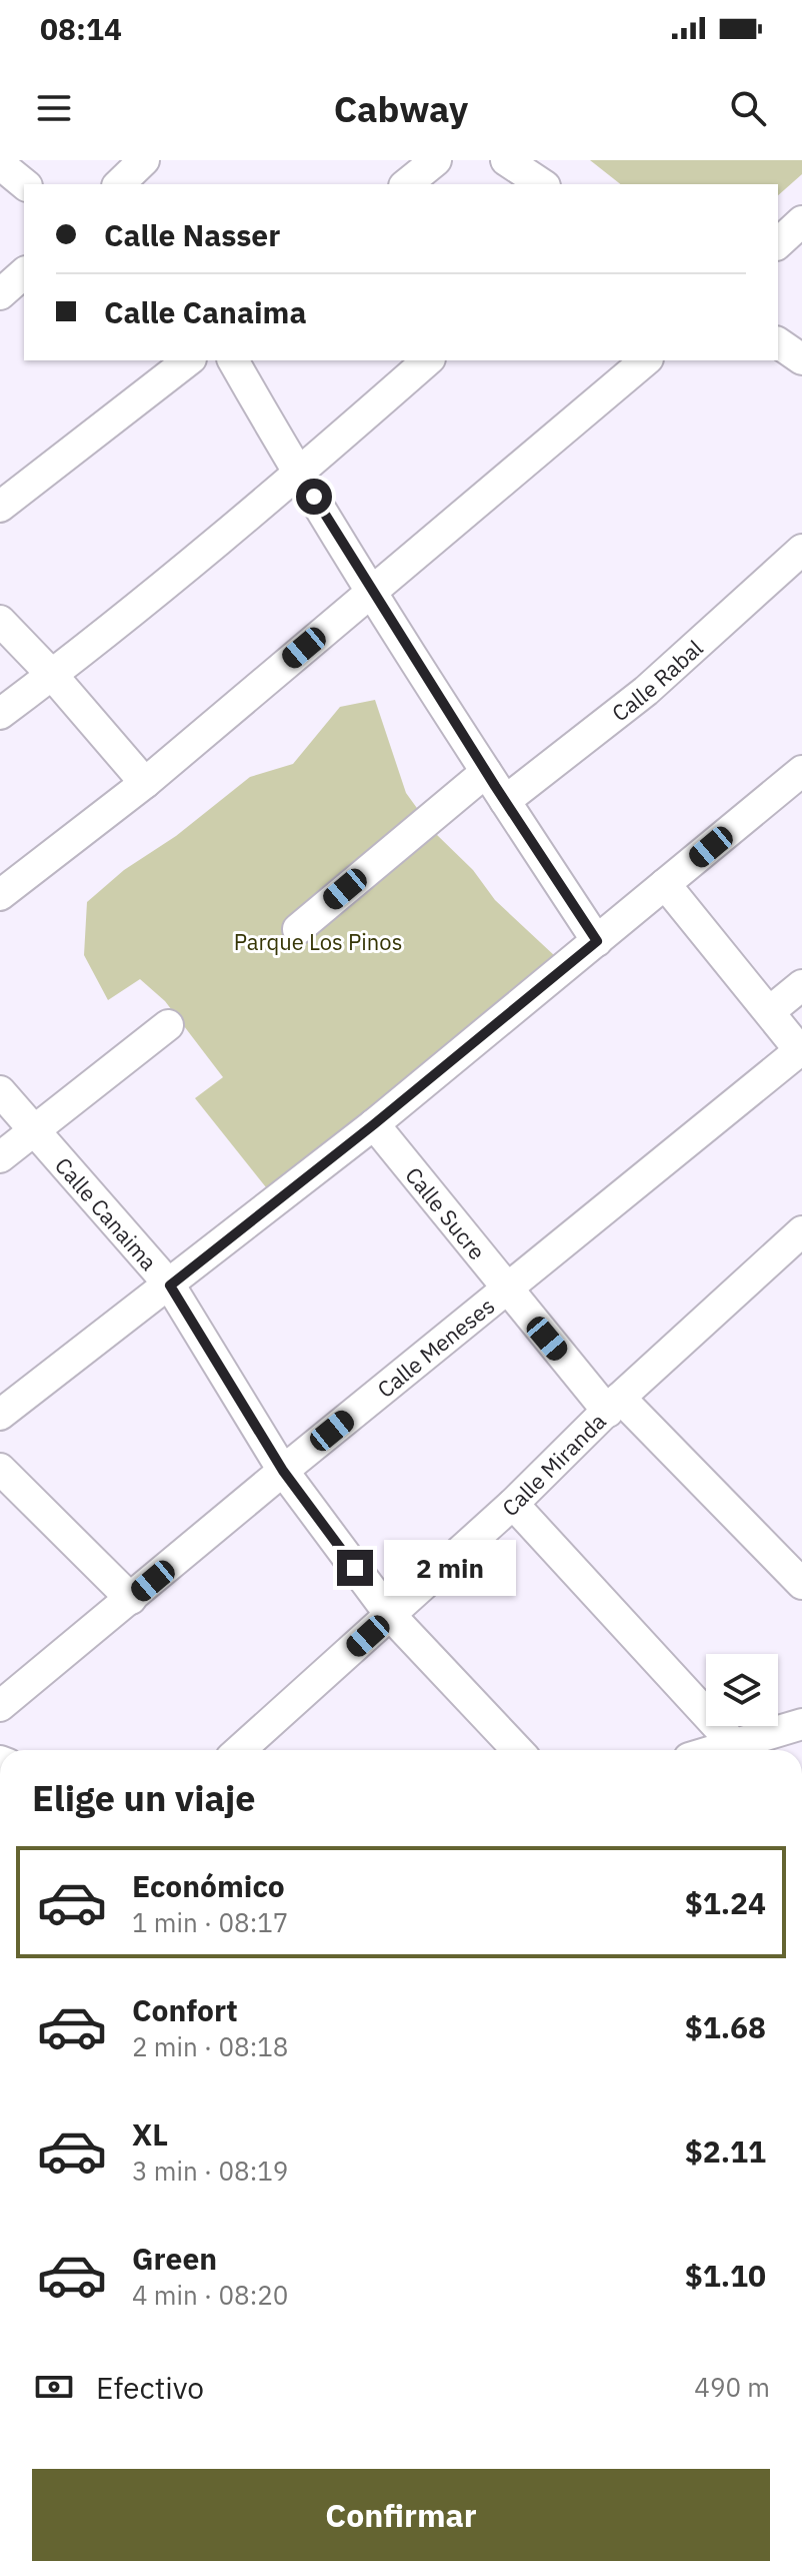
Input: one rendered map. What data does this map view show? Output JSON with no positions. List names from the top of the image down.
{
  "streets": {
    "street": [
      "Calle Rabal",
      "Calle Sucre",
      "Calle Canaima",
      "Calle Meneses",
      "Calle Miranda"
    ]
  },
  "crossings": [
    ["Calle Sucre", "Calle Meneses"],
    ["Calle Sucre", "Calle Miranda"],
    ["Calle Canaima", "Calle Meneses"],
    ["Calle Canaima", "Calle Miranda"]
  ],
  "parks": ["Parque Los Pinos"],
  "page": {
    "status": "08:14",
    "header": "Cabway",
    "banner": ["Calle Nasser", "Calle Canaima"],
    "bubble": "2 min",
    "heading": "Elige un viaje",
    "list": [
      {
        "name": "Económico",
        "note": "1 min · 08:17",
        "value": "$1.24"
      },
      {
        "name": "Confort",
        "note": "2 min · 08:18",
        "value": "$1.68"
      },
      {
        "name": "XL",
        "note": "3 min · 08:19",
        "value": "$2.11"
      },
      {
        "name": "Green",
        "note": "4 min · 08:20",
        "value": "$1.10"
      }
    ],
    "pay": ["Efectivo", "490 m"],
    "buttons": "Confirmar"
  }
}
